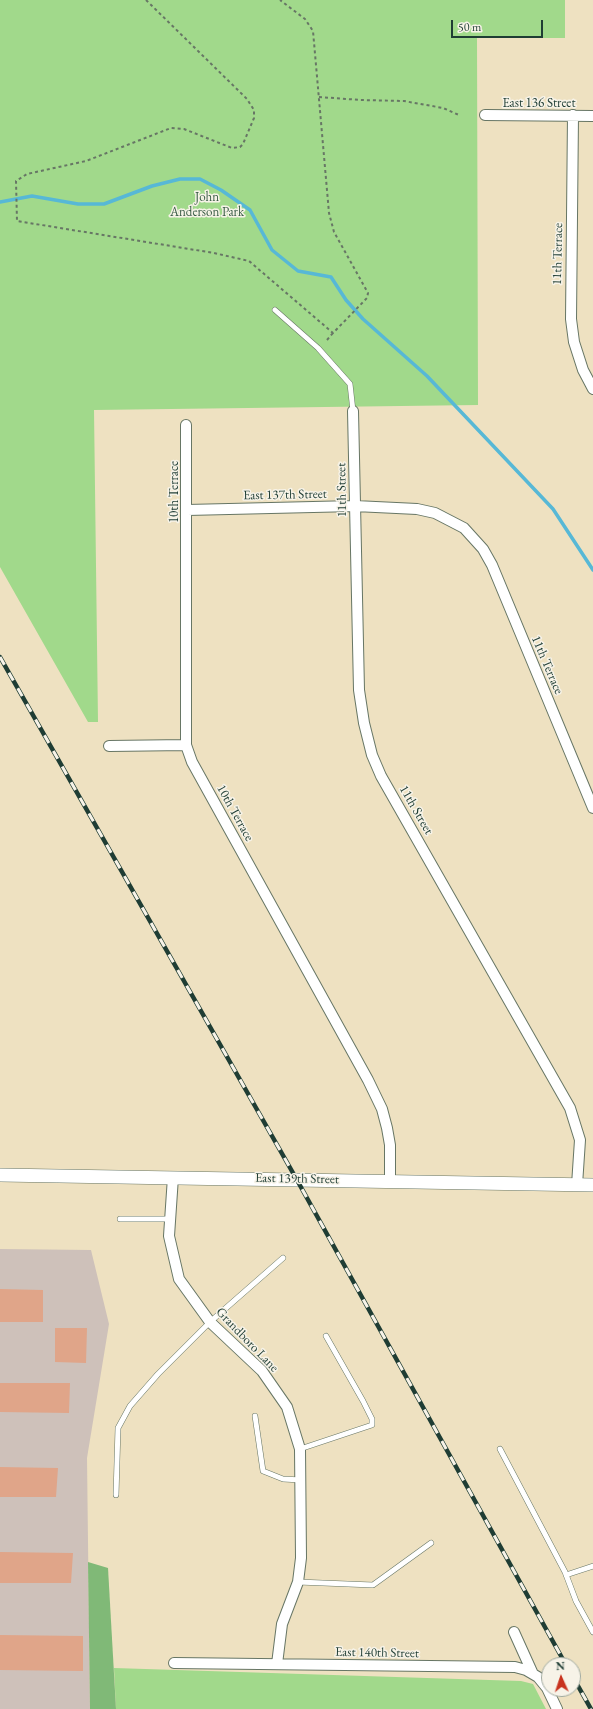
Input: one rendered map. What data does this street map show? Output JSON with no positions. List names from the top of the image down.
{
  "streets": {
    "street": [
      "East 136 Street",
      "11th Terrace",
      "11th Street",
      "10th Terrace",
      "East 137th Street",
      "East 139th Street",
      "Grandboro Lane",
      "East 140th Street"
    ]
  },
  "crossings": [
    ["East 136 Street", "11th Terrace"],
    ["11th Terrace", "East 137th Street"],
    ["11th Street", "East 137th Street"],
    ["11th Street", "East 139th Street"],
    ["10th Terrace", "East 137th Street"],
    ["10th Terrace", "East 139th Street"],
    ["East 139th Street", "Grandboro Lane"],
    ["Grandboro Lane", "East 140th Street"]
  ],
  "parks": ["John Anderson Park"],
  "scale_bar": "50 m",
  "north": "top"
}
